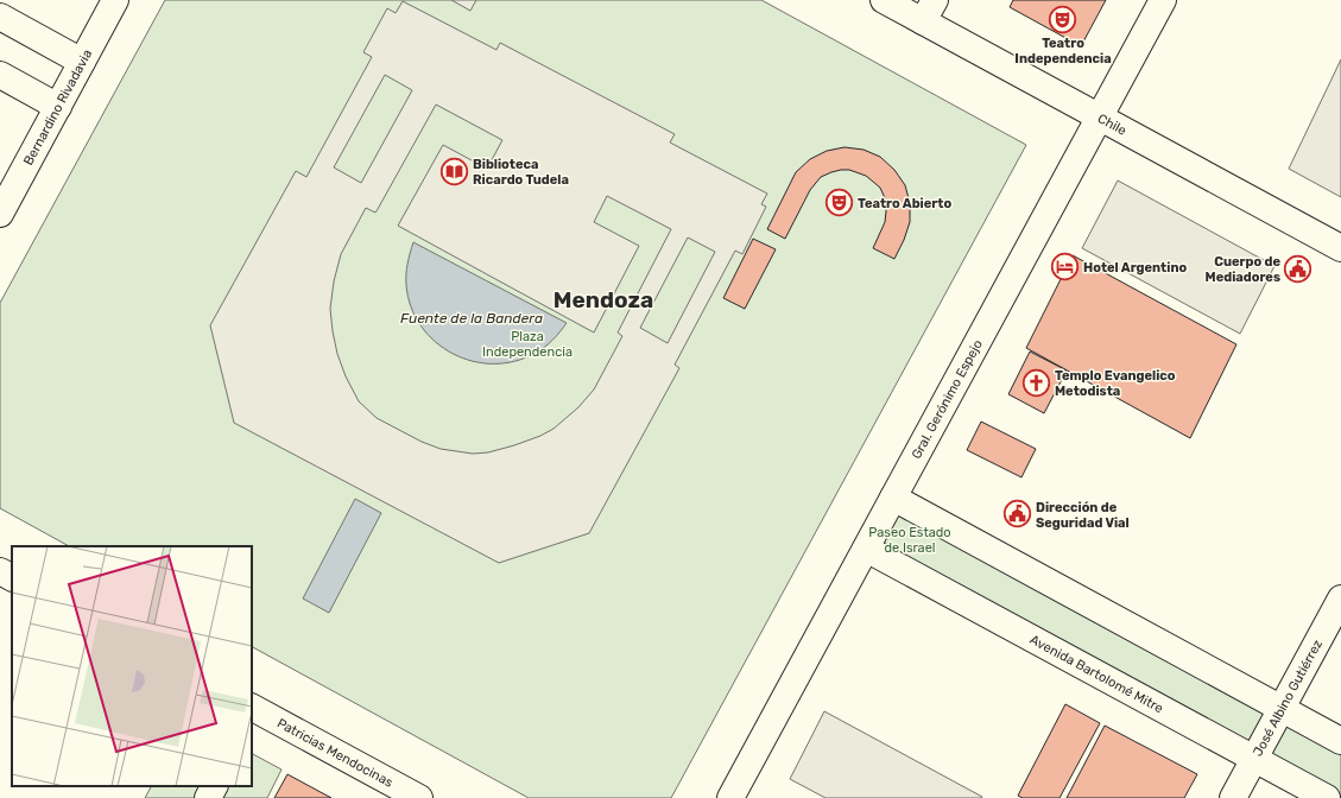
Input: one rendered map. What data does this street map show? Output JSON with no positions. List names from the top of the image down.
{
  "streets": {
    "street": [
      "Bernardino Rivadavia",
      "Chile",
      "Gral. Gerónimo Espejo",
      "Avenida Bartolomé Mitre",
      "José Albino Gutiérrez",
      "Patricias Mendocinas"
    ]
  },
  "crossings": [
    ["Chile", "Gral. Gerónimo Espejo"],
    ["Gral. Gerónimo Espejo", "Avenida Bartolomé Mitre"],
    ["Avenida Bartolomé Mitre", "José Albino Gutiérrez"]
  ],
  "districts": ["Mendoza"],
  "water": ["Fuente de la Bandera"],
  "parks": ["Plaza Independencia", "Paseo Estado de Israel"],
  "places": {
    "theatre": ["Teatro Independencia", "Teatro Abierto"],
    "library": ["Biblioteca Ricardo Tudela"],
    "hotel": ["Hotel Argentino"],
    "public building": ["Cuerpo de Mediadores", "Dirección de Seguridad Vial"],
    "church": ["Templo Evangelico Metodista"]
  }
}
